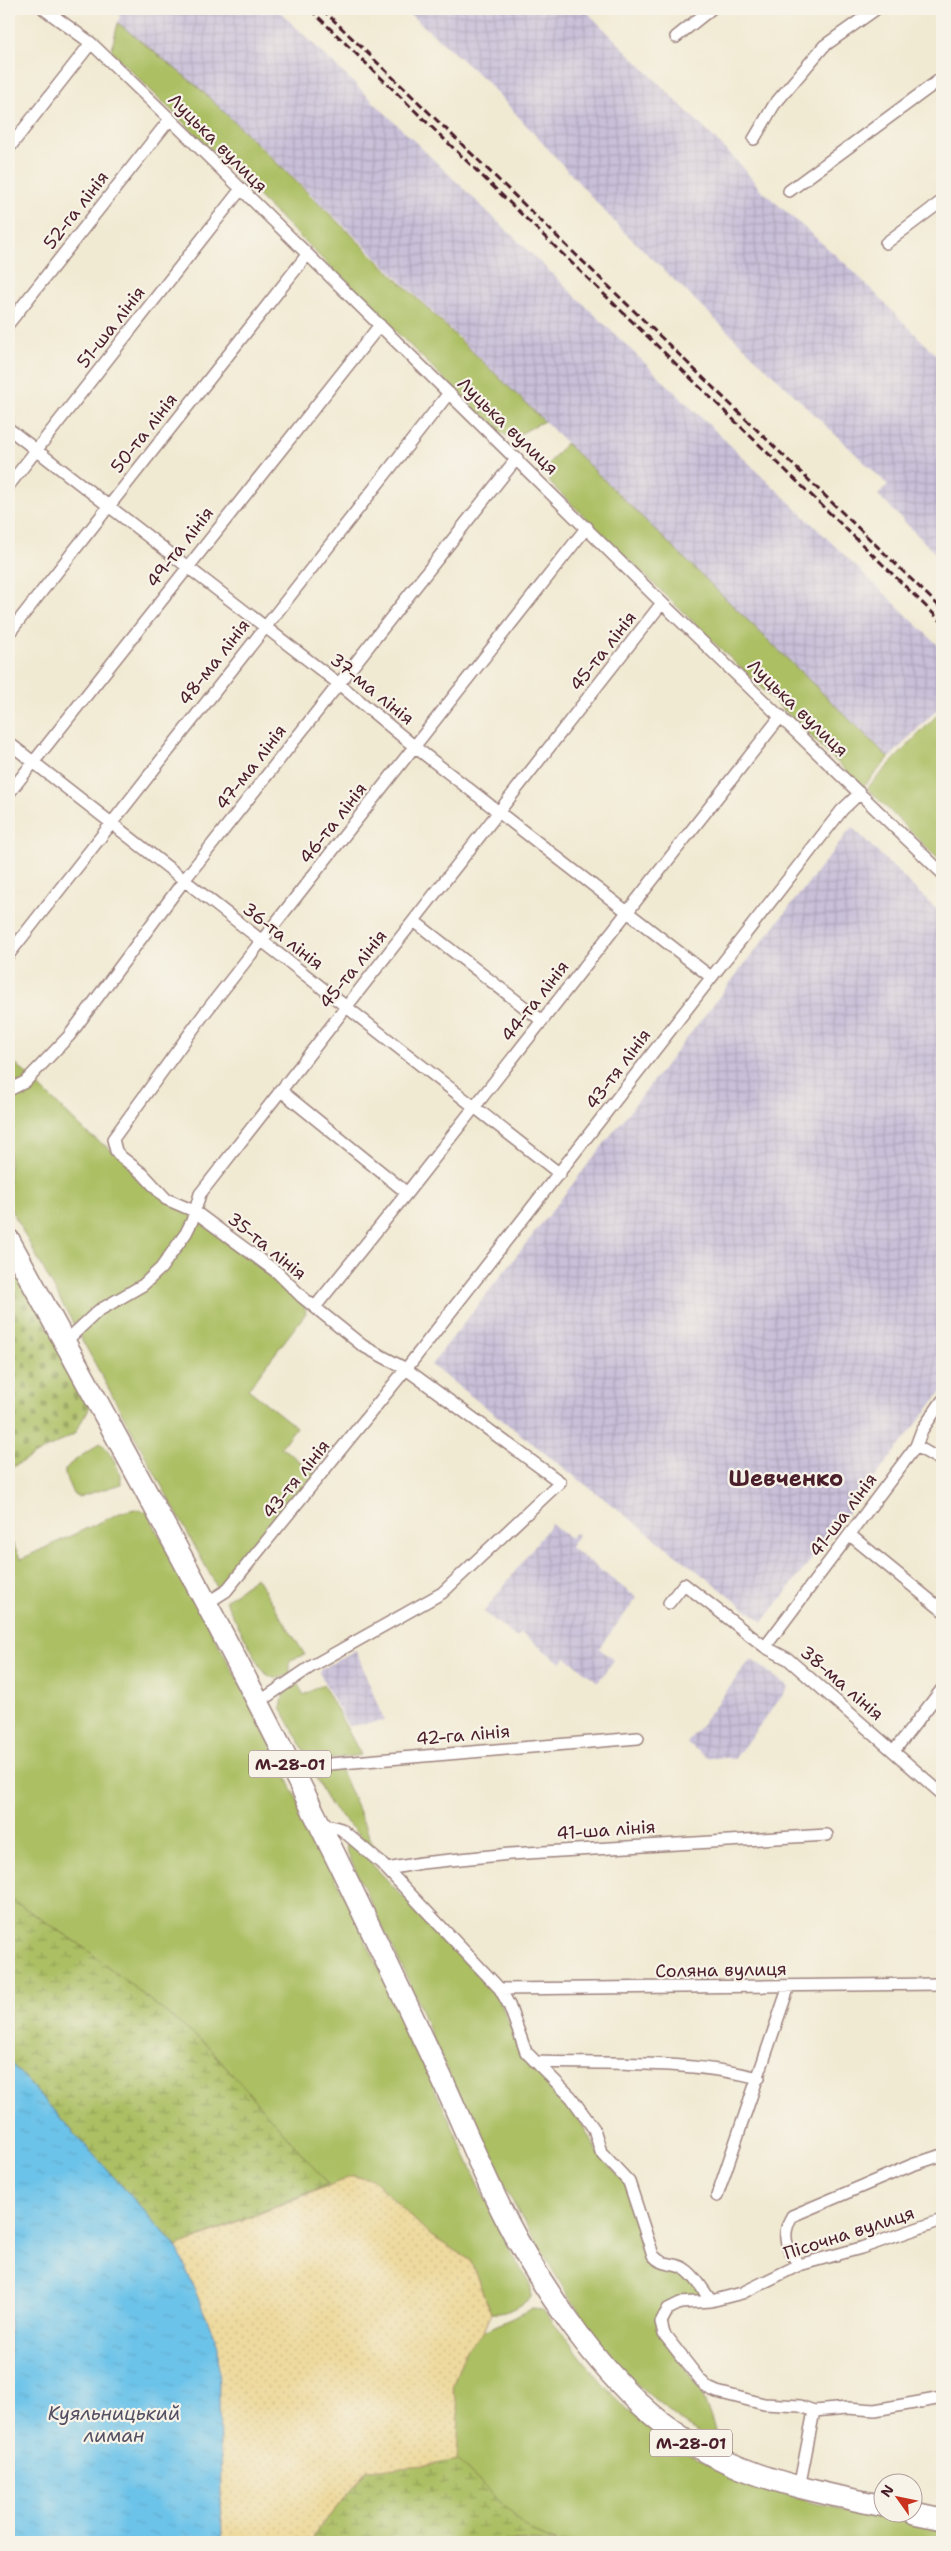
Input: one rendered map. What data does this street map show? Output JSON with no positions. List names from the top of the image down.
{
  "streets": {
    "highway": ["М-28-01"],
    "street": [
      "Луцька вулиця",
      "52-га лінія",
      "51-ша лінія",
      "50-та лінія",
      "49-та лінія",
      "45-та лінія",
      "48-ма лінія",
      "37-ма лінія",
      "47-ма лінія",
      "46-та лінія",
      "36-та лінія",
      "44-та лінія",
      "43-тя лінія",
      "35-та лінія",
      "41-ша лінія",
      "38-ма лінія",
      "42-га лінія",
      "Соляна вулиця",
      "Пісочна вулиця"
    ]
  },
  "crossings": [
    ["Луцька вулиця", "52-га лінія"],
    ["Луцька вулиця", "51-ша лінія"],
    ["Луцька вулиця", "50-та лінія"],
    ["Луцька вулиця", "49-та лінія"],
    ["Луцька вулиця", "45-та лінія"],
    ["Луцька вулиця", "48-ма лінія"],
    ["Луцька вулиця", "47-ма лінія"],
    ["Луцька вулиця", "46-та лінія"],
    ["Луцька вулиця", "44-та лінія"],
    ["Луцька вулиця", "43-тя лінія"],
    ["51-ша лінія", "37-ма лінія"],
    ["50-та лінія", "37-ма лінія"],
    ["49-та лінія", "37-ма лінія"],
    ["49-та лінія", "36-та лінія"],
    ["45-та лінія", "37-ма лінія"],
    ["45-та лінія", "36-та лінія"],
    ["45-та лінія", "35-та лінія"],
    ["45-та лінія", "М-28-01"],
    ["48-ма лінія", "37-ма лінія"],
    ["48-ма лінія", "36-та лінія"],
    ["37-ма лінія", "47-ма лінія"],
    ["37-ма лінія", "46-та лінія"],
    ["37-ма лінія", "44-та лінія"],
    ["37-ма лінія", "43-тя лінія"],
    ["47-ма лінія", "36-та лінія"],
    ["46-та лінія", "36-та лінія"],
    ["46-та лінія", "35-та лінія"],
    ["36-та лінія", "44-та лінія"],
    ["36-та лінія", "43-тя лінія"],
    ["44-та лінія", "35-та лінія"],
    ["43-тя лінія", "35-та лінія"],
    ["43-тя лінія", "М-28-01"],
    ["41-ша лінія", "38-ма лінія"],
    ["42-га лінія", "М-28-01"]
  ],
  "districts": ["Шевченко"],
  "water": ["Куяльницький лиман"],
  "north": "top left"
}
